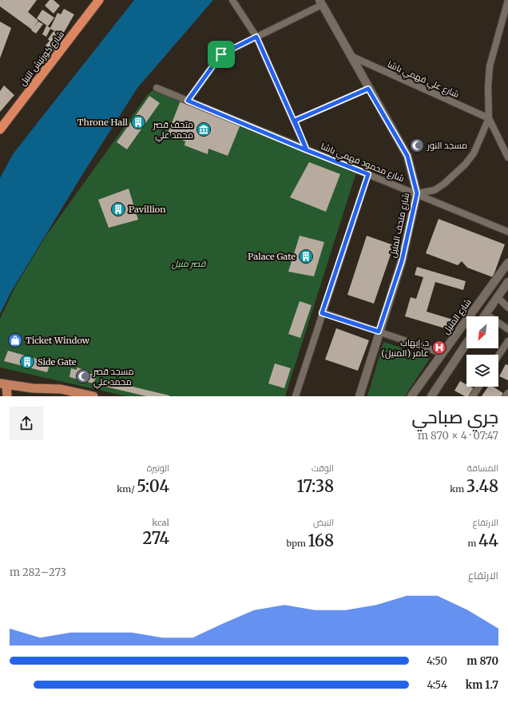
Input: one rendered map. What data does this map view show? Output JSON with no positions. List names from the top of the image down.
{
  "streets": {
    "highway": ["شارع كورنيش النيل"],
    "street": [
      "شارع علي فهمي باشا",
      "شارع محمود فهمي باشا",
      "شارع متحف المنيل",
      "شارع المنيل"
    ]
  },
  "crossings": [
    ["شارع علي فهمي باشا", "شارع متحف المنيل"],
    ["شارع محمود فهمي باشا", "شارع متحف المنيل"]
  ],
  "parks": ["قصر منيل"],
  "places": {
    "building": [
      "Throne Hall",
      "Pavillion",
      "Palace Gate",
      "Side Gate"
    ],
    "museum": ["متحف قصر محمد علي"],
    "mosque": ["مسجد النور", "مسجد قصر محمد علي"],
    "shop": ["Ticket Window"],
    "hospital": ["د. إيهاب عامر (المنيل)"]
  },
  "north": "bottom left",
  "page": {
    "heading": ["جري صباحي", "07:47 · 4 × 870 m"],
    "stats": [
      ["المسافة", "3.48 km"],
      ["الوقت", "17:38"],
      ["الوتيرة", "5:04 /km"],
      ["الارتفاع", "44 m"],
      ["النبض", "168 bpm"],
      ["kcal", "274"]
    ],
    "chart": ["الارتفاع", "273–282 m"],
    "list": [
      {
        "name": "870 m",
        "note": "4:50"
      },
      {
        "name": "1.7 km",
        "note": "4:54"
      }
    ]
  }
}
